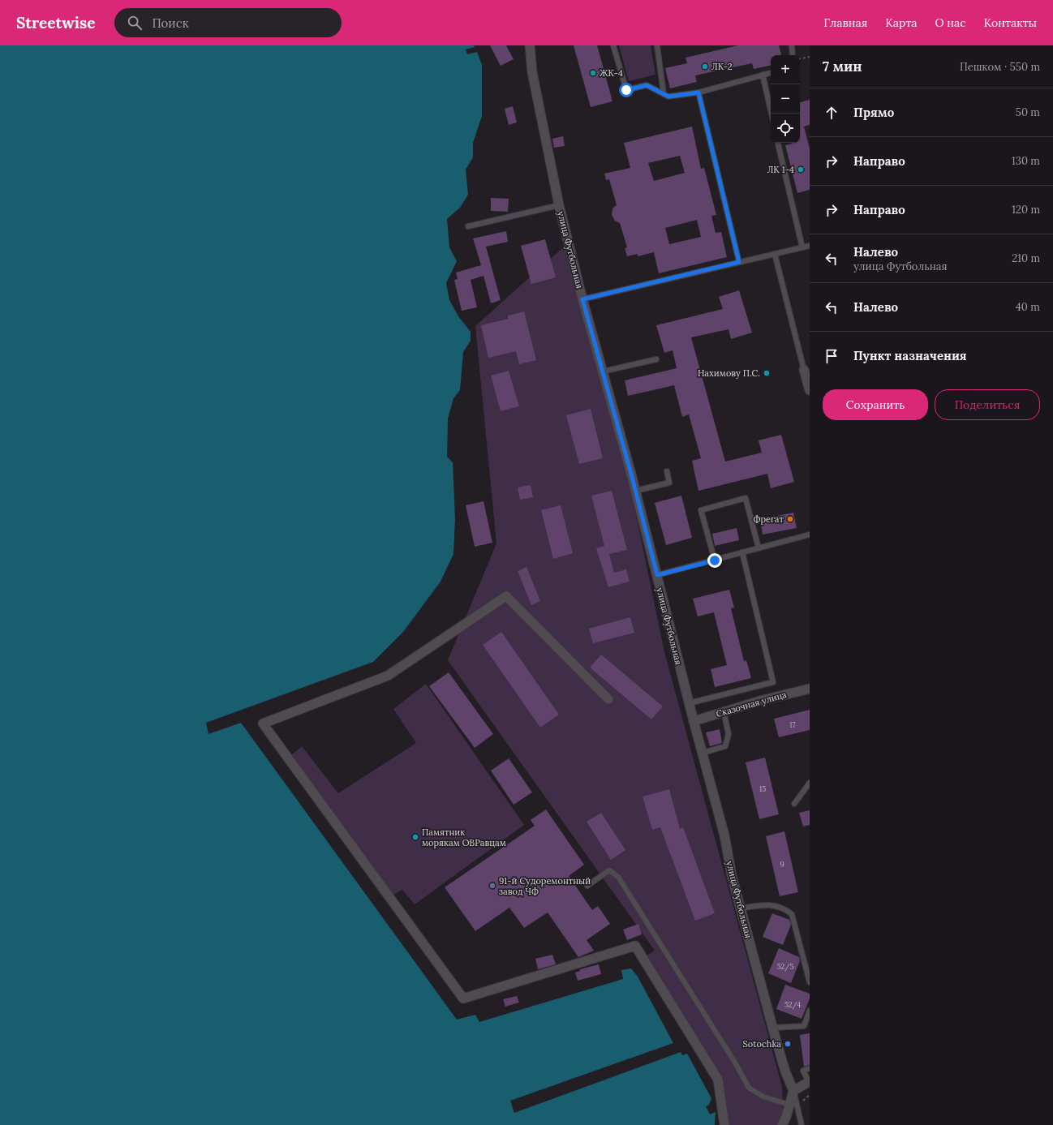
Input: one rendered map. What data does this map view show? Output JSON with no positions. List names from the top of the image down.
{
  "streets": {
    "street": ["улица Футбольная", "Сказочная улица"]
  },
  "crossings": [
    ["улица Футбольная", "Сказочная улица"]
  ],
  "places": [
    "ЛК-2",
    "ЖК-4",
    "ЛК 1-4",
    "Нахимову П.С.",
    "Фрегат",
    "Памятник морякам ОВРавцам",
    "91-й Судоремонтный завод ЧФ",
    "Sotochka"
  ],
  "house_numbers": [
    "17",
    "15",
    "9",
    "52/5",
    "52/4"
  ],
  "page": {
    "header": "Streetwise",
    "search": "Поиск",
    "nav": [
      "Главная",
      "Карта",
      "О нас",
      "Контакты"
    ],
    "heading": ["7 мин", "Пешком · 550 m"],
    "map_buttons": ["+", "−"],
    "list": [
      ["Прямо", "50 m"],
      ["Направо", "130 m"],
      ["Направо", "120 m"],
      ["Налево", "улица Футбольная", "210 m"],
      ["Налево", "40 m"],
      "Пункт назначения"
    ],
    "buttons": ["Сохранить", "Поделиться"]
  }
}
